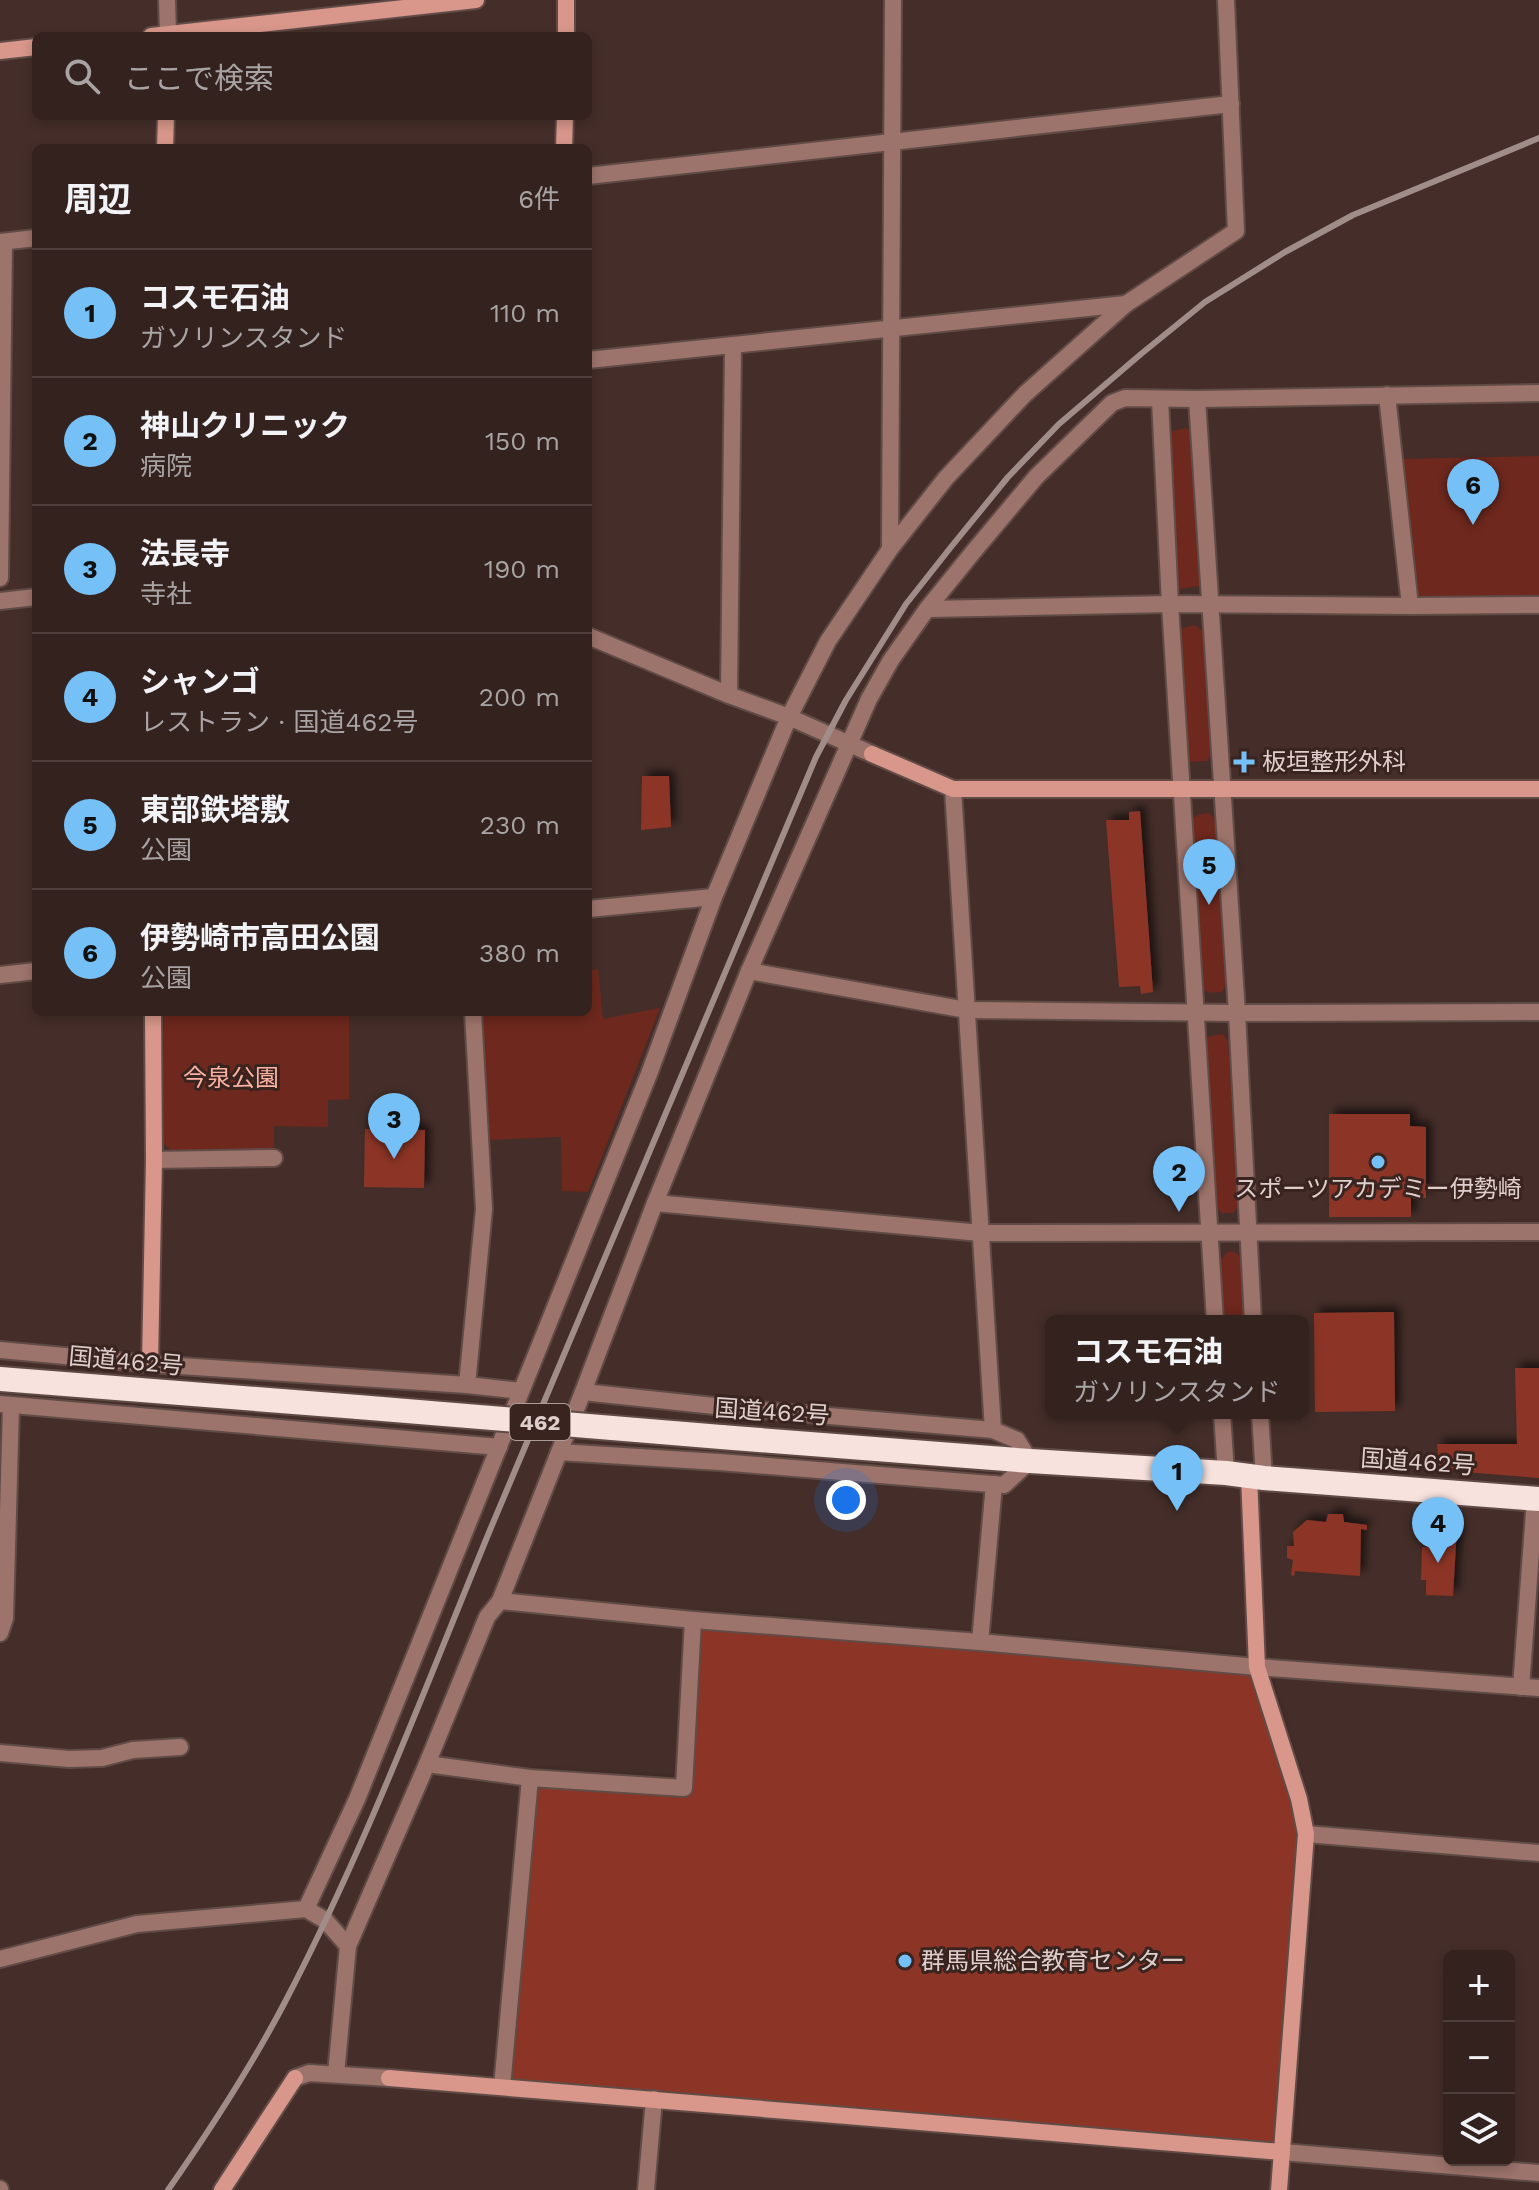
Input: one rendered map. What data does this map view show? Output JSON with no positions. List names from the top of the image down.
{
  "streets": {
    "highway": ["国道462号", "462"]
  },
  "parks": ["今泉公園"],
  "places": {
    "health": ["板垣整形外科"],
    "other": ["スポーツアカデミー伊勢崎", "群馬県総合教育センター"]
  },
  "page": {
    "search": "ここで検索",
    "heading": ["周辺", "6件"],
    "list": [
      {
        "mark": "1",
        "name": "コスモ石油",
        "note": "ガソリンスタンド",
        "value": "110 m"
      },
      {
        "mark": "2",
        "name": "神山クリニック",
        "note": "病院",
        "value": "150 m"
      },
      {
        "mark": "3",
        "name": "法長寺",
        "note": "寺社",
        "value": "190 m"
      },
      {
        "mark": "4",
        "name": "シャンゴ",
        "note": "レストラン · 国道462号",
        "value": "200 m"
      },
      {
        "mark": "5",
        "name": "東部鉄塔敷",
        "note": "公園",
        "value": "230 m"
      },
      {
        "mark": "6",
        "name": "伊勢崎市高田公園",
        "note": "公園",
        "value": "380 m"
      }
    ],
    "pins": [
      "6",
      "5",
      "3",
      "2",
      "1",
      "4"
    ],
    "popup": ["コスモ石油", "ガソリンスタンド"],
    "map_buttons": ["+", "−"]
  }
}
